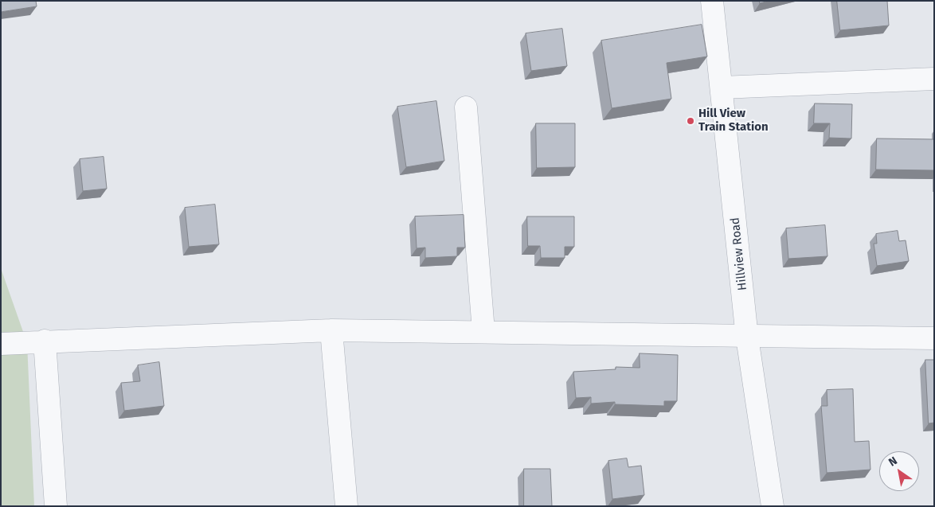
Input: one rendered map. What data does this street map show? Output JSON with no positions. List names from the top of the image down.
{
  "streets": {
    "street": ["Hillview Road"]
  },
  "places": ["Hill View Train Station"],
  "north": "top left"
}
